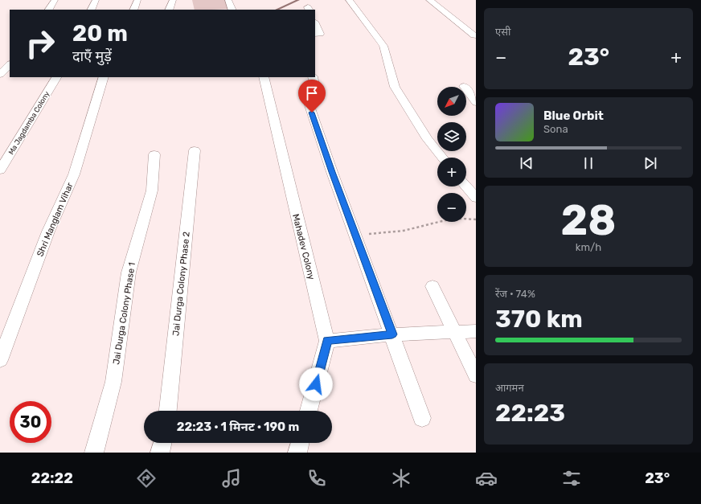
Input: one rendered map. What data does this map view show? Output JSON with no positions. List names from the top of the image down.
{
  "streets": {
    "street": [
      "Ma Jagdamba Colony",
      "Shri Manglam Vihar",
      "Mahadev Colony",
      "Jai Durga Colony Phase 2",
      "Jai Durga Colony Phase 1"
    ]
  },
  "north": "bottom left",
  "page": {
    "tile": [
      "एसी",
      ["28", "km/h"],
      ["रेंज · 74%", "370 km"],
      ["आगमन", "22:23"]
    ],
    "turn": ["20 m", "दाएँ मुड़ें"],
    "heat": ["−", "23°", "+"],
    "map_buttons": ["+", "−"],
    "song": ["Blue Orbit", "Sona"],
    "limit": "30",
    "trip": "22:23 · 1 मिनट · 190 m",
    "tabs": ["22:22", "23°"]
  }
}
